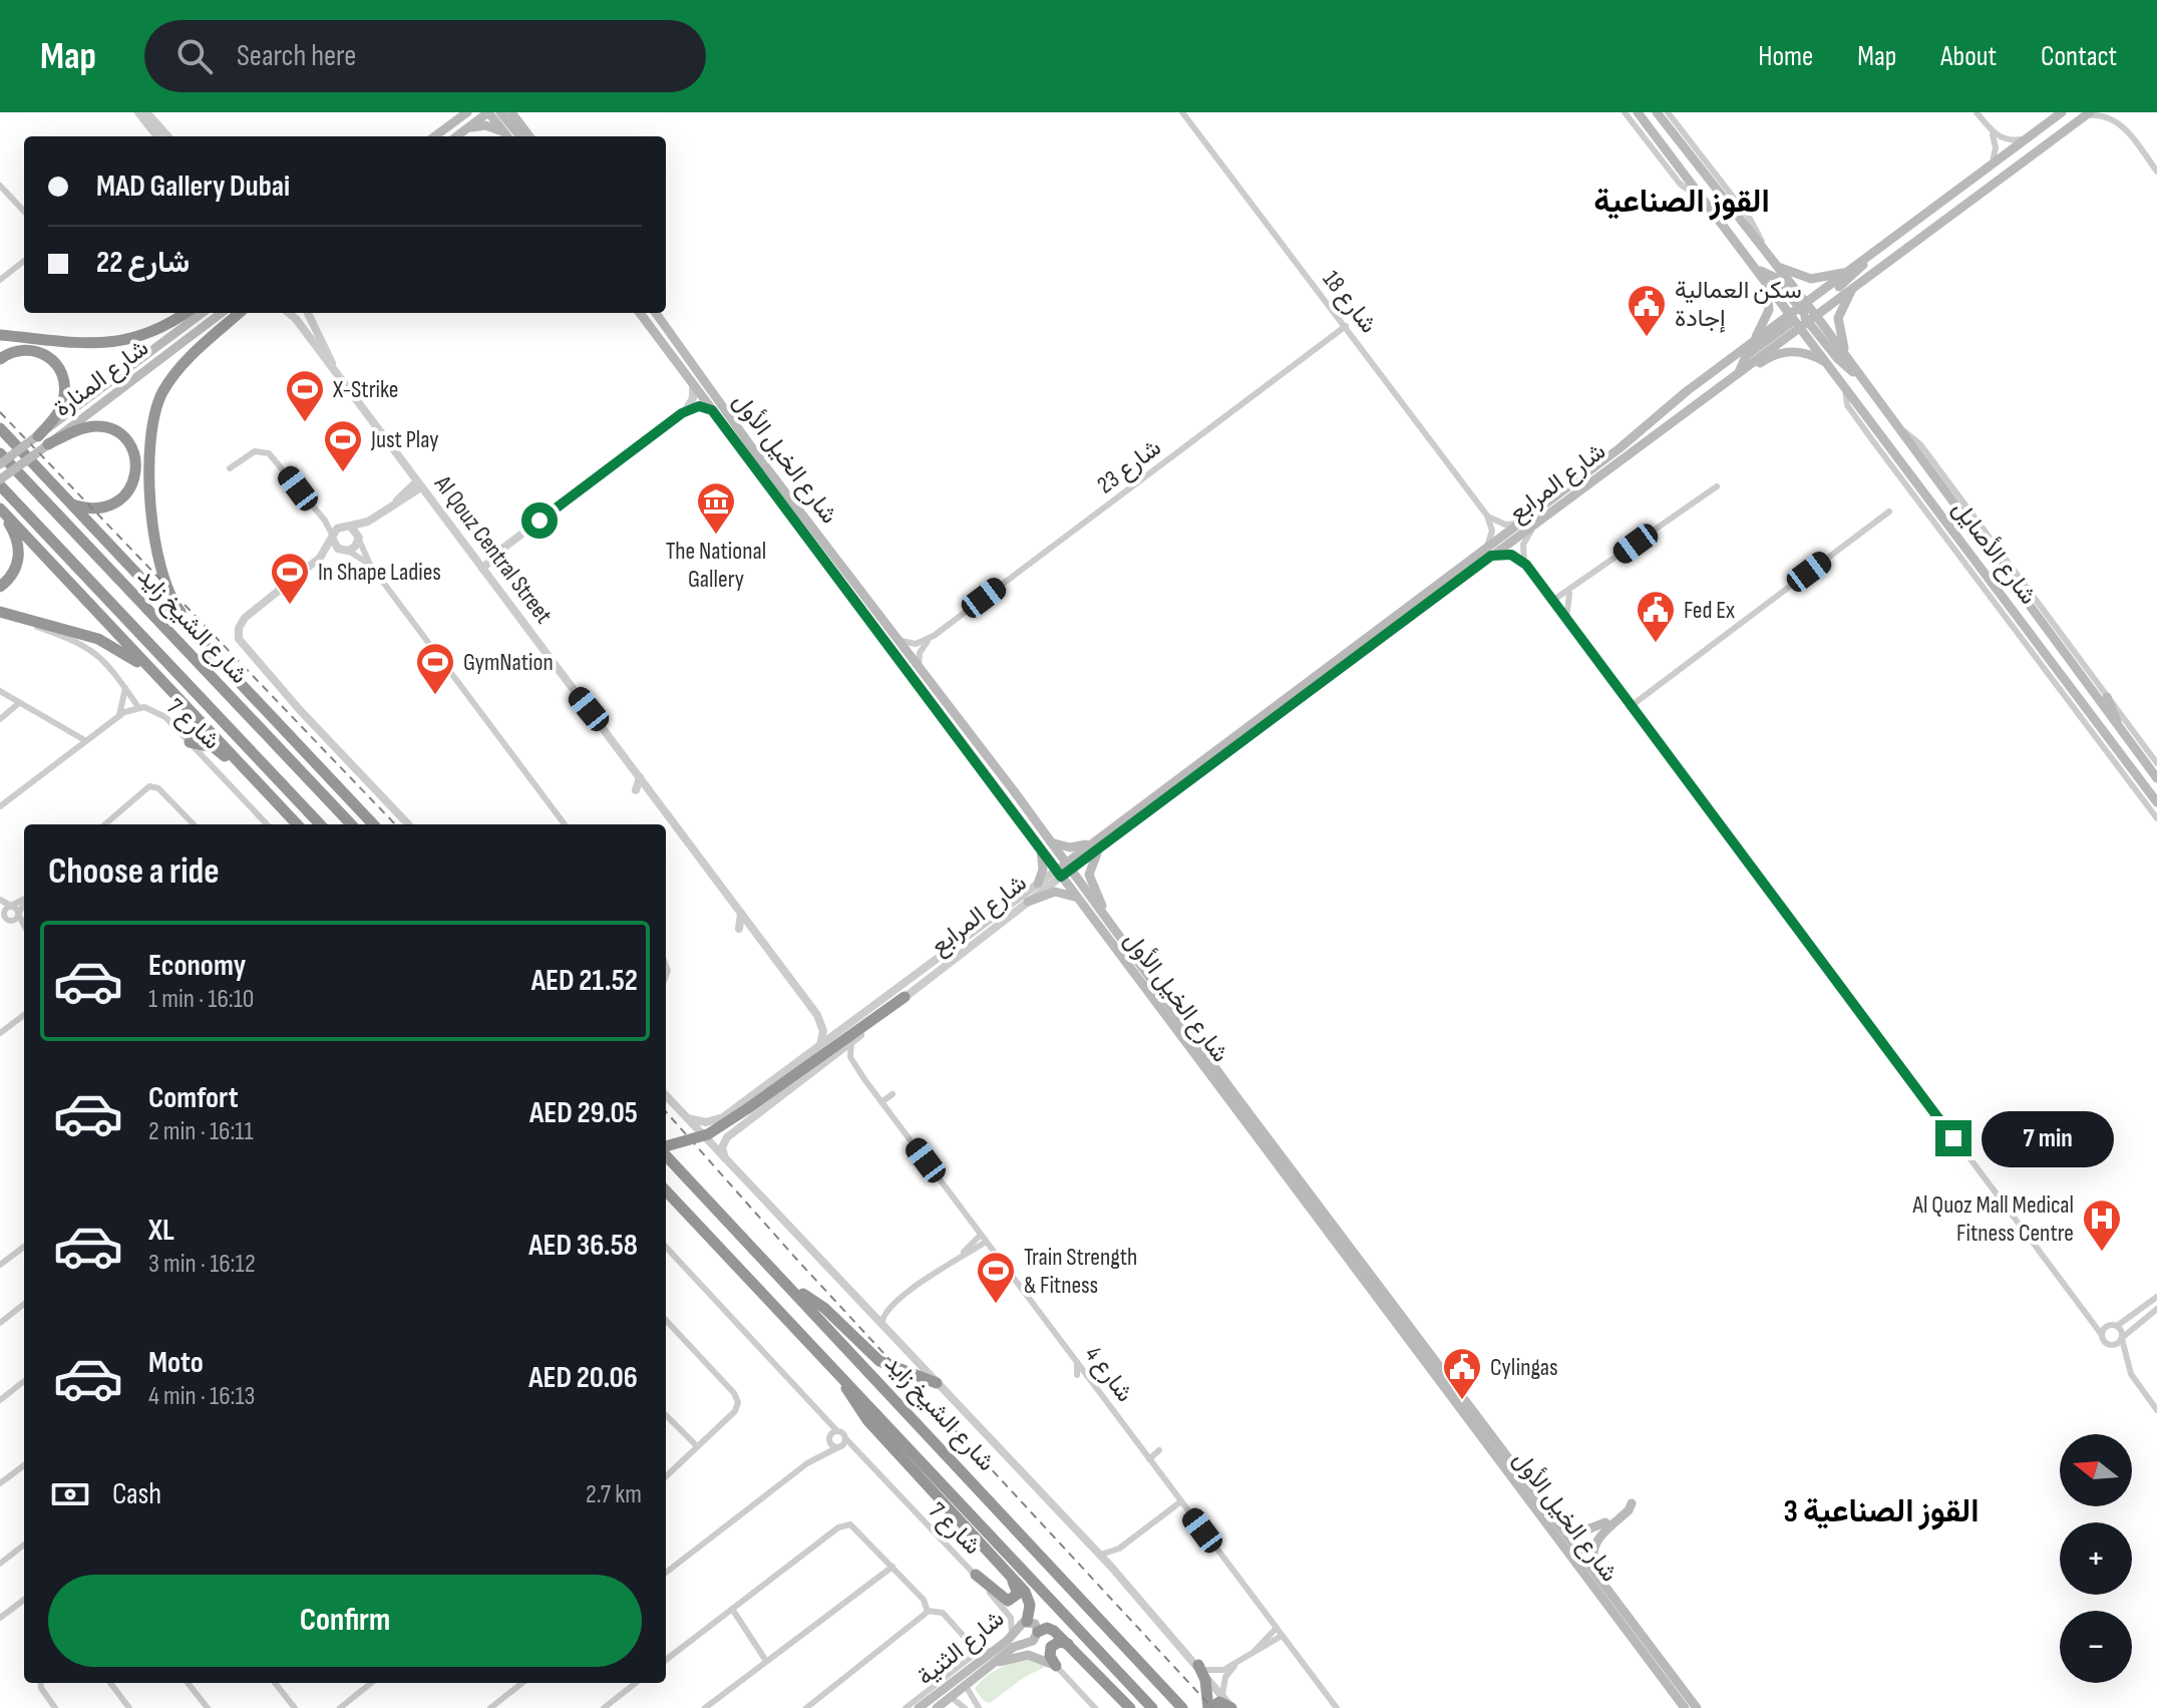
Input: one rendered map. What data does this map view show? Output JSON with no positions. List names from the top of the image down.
{
  "streets": {
    "highway": ["شارع الشيخ زايد"],
    "main road": [
      "شارع المنارة",
      "شارع الخيل الأول",
      "شارع المرابع",
      "شارع الأصايل",
      "شارع الثنية"
    ],
    "street": [
      "شارع 18",
      "شارع 23",
      "Al Qouz Central Street",
      "شارع 7",
      "شارع 4"
    ]
  },
  "crossings": [
    ["شارع 18", "شارع 23"],
    ["شارع المنارة", "شارع الشيخ زايد"],
    ["شارع الخيل الأول", "شارع 23"],
    ["شارع الخيل الأول", "شارع المرابع"],
    ["شارع المرابع", "شارع الأصايل"],
    ["شارع 7", "شارع الثنية"]
  ],
  "districts": ["القوز الصناعية", "القوز الصناعية 3"],
  "places": {
    "public building": ["سكن العمالية إجادة", "Fed Ex", "Cylingas"],
    "sports": [
      "X-Strike",
      "Just Play",
      "In Shape Ladies",
      "GymNation",
      "Train Strength & Fitness"
    ],
    "museum": ["The National Gallery"],
    "hospital": ["Al Quoz Mall Medical Fitness Centre"]
  },
  "north": "left",
  "page": {
    "header": "Map",
    "search": "Search here",
    "nav": [
      "Home",
      "Map",
      "About",
      "Contact"
    ],
    "banner": ["MAD Gallery Dubai", "شارع 22"],
    "heading": "Choose a ride",
    "list": [
      {
        "name": "Economy",
        "note": "1 min · 16:10",
        "value": "AED 21.52"
      },
      {
        "name": "Comfort",
        "note": "2 min · 16:11",
        "value": "AED 29.05"
      },
      {
        "name": "XL",
        "note": "3 min · 16:12",
        "value": "AED 36.58"
      },
      {
        "name": "Moto",
        "note": "4 min · 16:13",
        "value": "AED 20.06"
      }
    ],
    "bubble": "7 min",
    "map_buttons": ["+", "−"],
    "pay": ["Cash", "2.7 km"],
    "buttons": "Confirm"
  }
}
